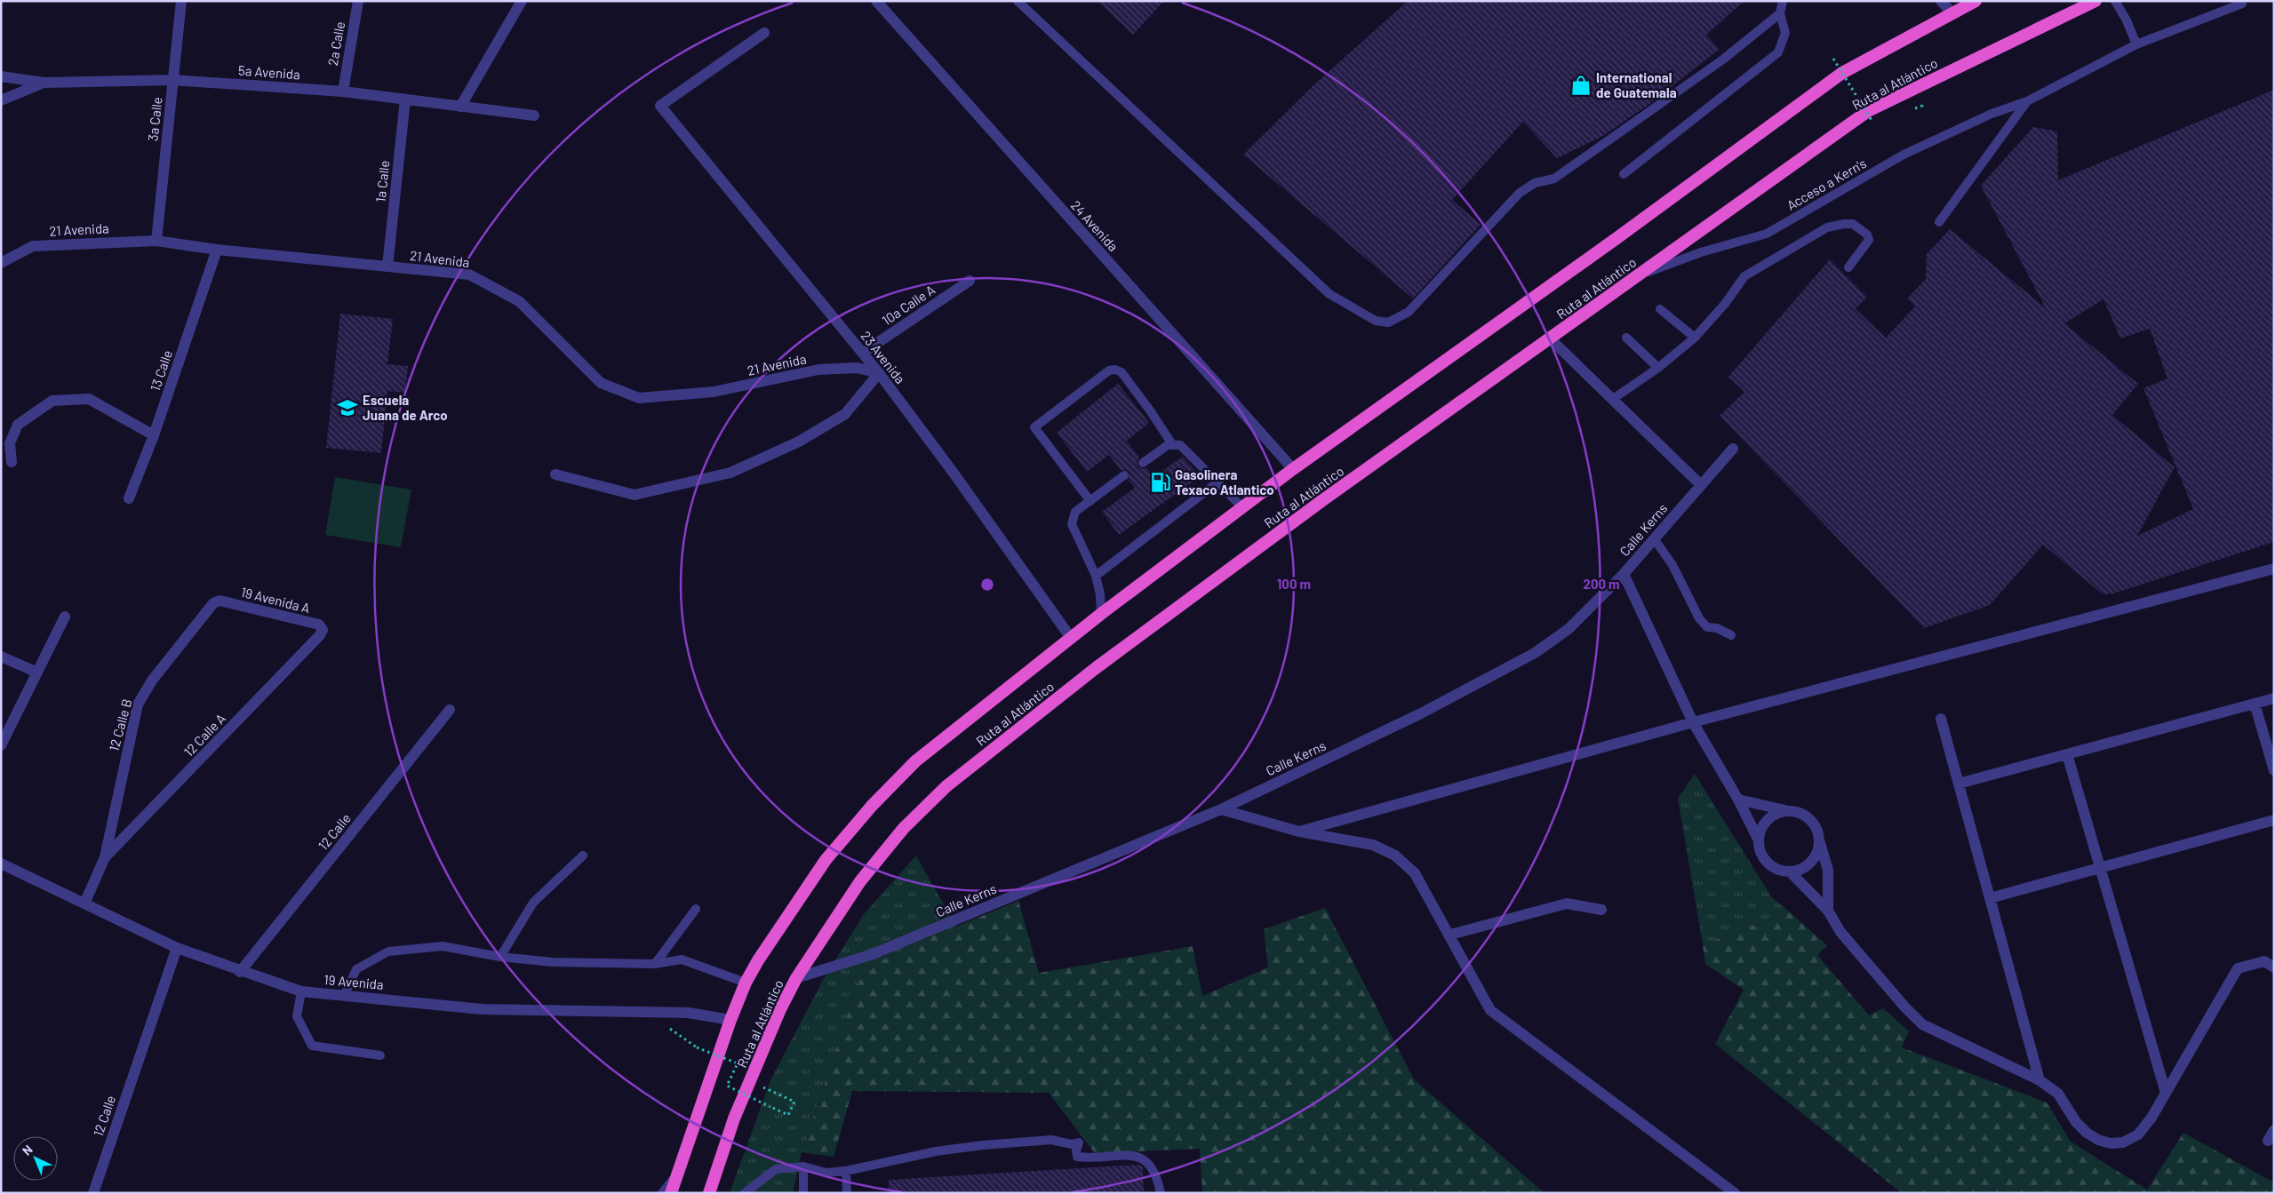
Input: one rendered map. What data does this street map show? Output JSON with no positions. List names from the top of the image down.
{
  "streets": {
    "highway": ["Ruta al Atlántico"],
    "street": [
      "2a Calle",
      "5a Avenida",
      "3a Calle",
      "1a Calle",
      "24 Avenida",
      "21 Avenida",
      "10a Calle A",
      "23 Avenida",
      "13 Calle",
      "Calle Kerns",
      "19 Avenida A",
      "12 Calle B",
      "12 Calle A",
      "12 Calle",
      "19 Avenida"
    ],
    "lane": ["Acceso a Kern's"]
  },
  "crossings": [
    ["2a Calle", "5a Avenida"],
    ["5a Avenida", "3a Calle"],
    ["5a Avenida", "1a Calle"],
    ["Ruta al Atlántico", "Acceso a Kern's"],
    ["Ruta al Atlántico", "24 Avenida"],
    ["Ruta al Atlántico", "23 Avenida"],
    ["Ruta al Atlántico", "Calle Kerns"],
    ["Ruta al Atlántico", "19 Avenida"],
    ["3a Calle", "21 Avenida"],
    ["1a Calle", "21 Avenida"],
    ["21 Avenida", "23 Avenida"],
    ["21 Avenida", "13 Calle"],
    ["10a Calle A", "23 Avenida"],
    ["19 Avenida A", "12 Calle B"],
    ["19 Avenida A", "12 Calle A"],
    ["12 Calle B", "12 Calle A"],
    ["12 Calle", "19 Avenida"]
  ],
  "places": {
    "shop": ["International de Guatemala"],
    "school or university": ["Escuela Juana de Arco"],
    "fuel station": ["Gasolinera Texaco Atlantico"]
  },
  "north": "top left",
  "rings": ["100 m", "200 m"]
}
